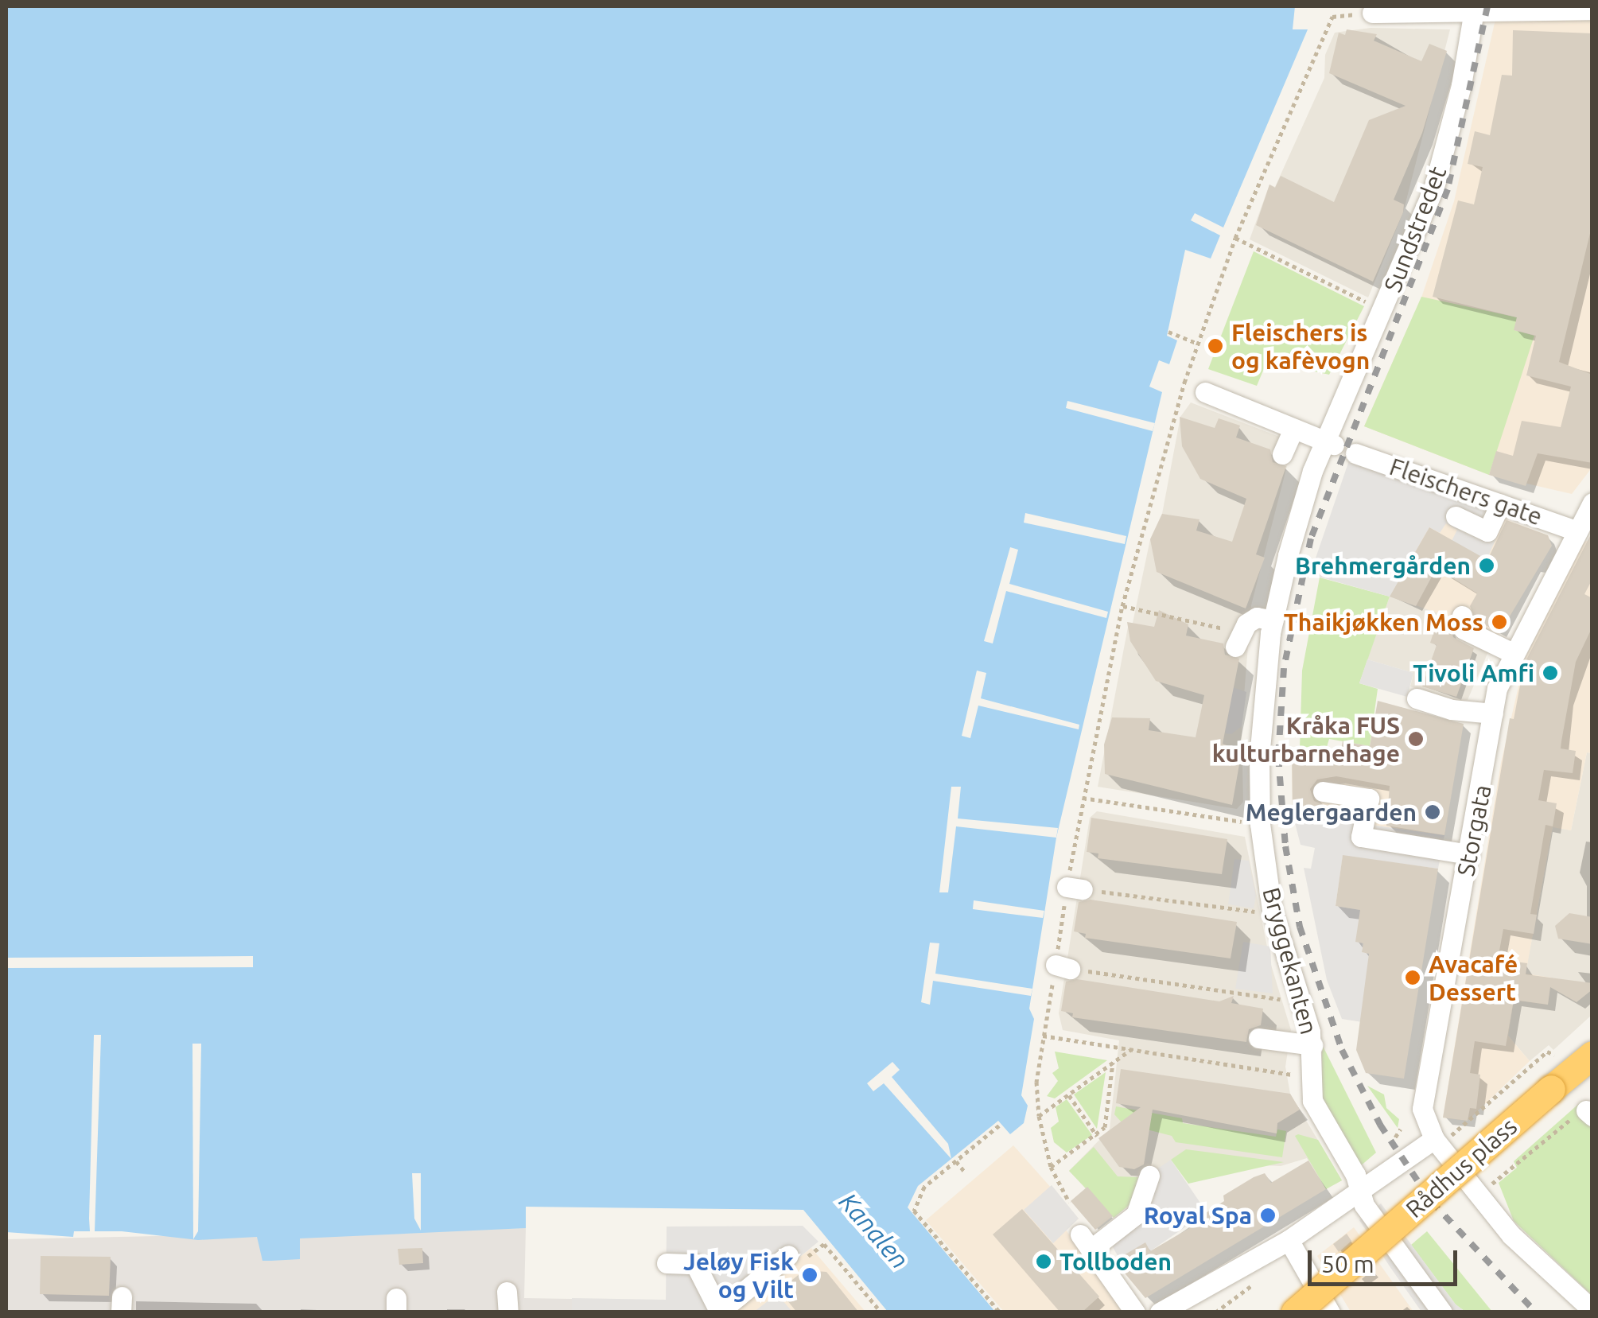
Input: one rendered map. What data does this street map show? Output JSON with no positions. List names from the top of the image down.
{
  "streets": {
    "highway": ["Rådhus plass"],
    "street": [
      "Sundstredet",
      "Fleischers gate",
      "Storgata",
      "Bryggekanten"
    ]
  },
  "crossings": [
    ["Sundstredet", "Bryggekanten"],
    ["Fleischers gate", "Storgata"]
  ],
  "water": ["Kanalen"],
  "places": [
    "Fleischers is og kafèvogn",
    "Brehmergården",
    "Thaikjøkken Moss",
    "Tivoli Amfi",
    "Kråka FUS kulturbarnehage",
    "Meglergaarden",
    "Avacafé Dessert",
    "Royal Spa",
    "Tollboden",
    "Jeløy Fisk og Vilt"
  ],
  "scale_bar": "50 m"
}
